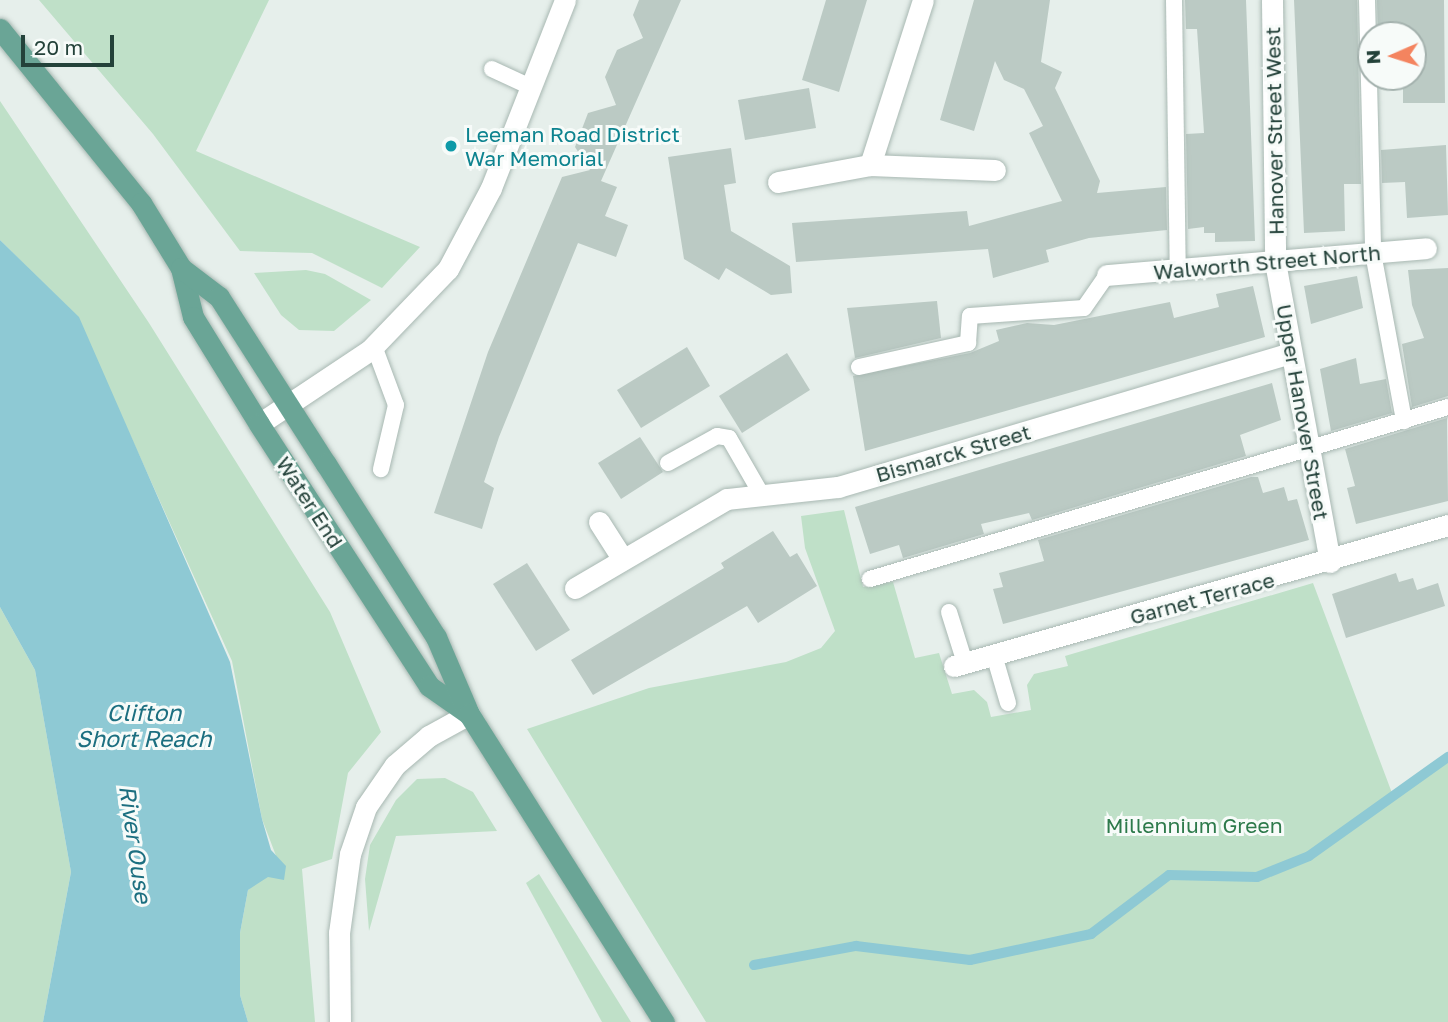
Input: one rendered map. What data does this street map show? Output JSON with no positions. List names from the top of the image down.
{
  "streets": {
    "main road": ["Water End"],
    "street": [
      "Hanover Street West",
      "Walworth Street North",
      "Upper Hanover Street",
      "Bismarck Street",
      "Garnet Terrace"
    ]
  },
  "crossings": [
    ["Hanover Street West", "Walworth Street North"],
    ["Hanover Street West", "Upper Hanover Street"],
    ["Walworth Street North", "Upper Hanover Street"],
    ["Upper Hanover Street", "Bismarck Street"],
    ["Upper Hanover Street", "Garnet Terrace"]
  ],
  "water": ["Clifton Short Reach", "River Ouse"],
  "parks": ["Millennium Green"],
  "places": ["Leeman Road District War Memorial"],
  "scale_bar": "20 m",
  "north": "left"
}
